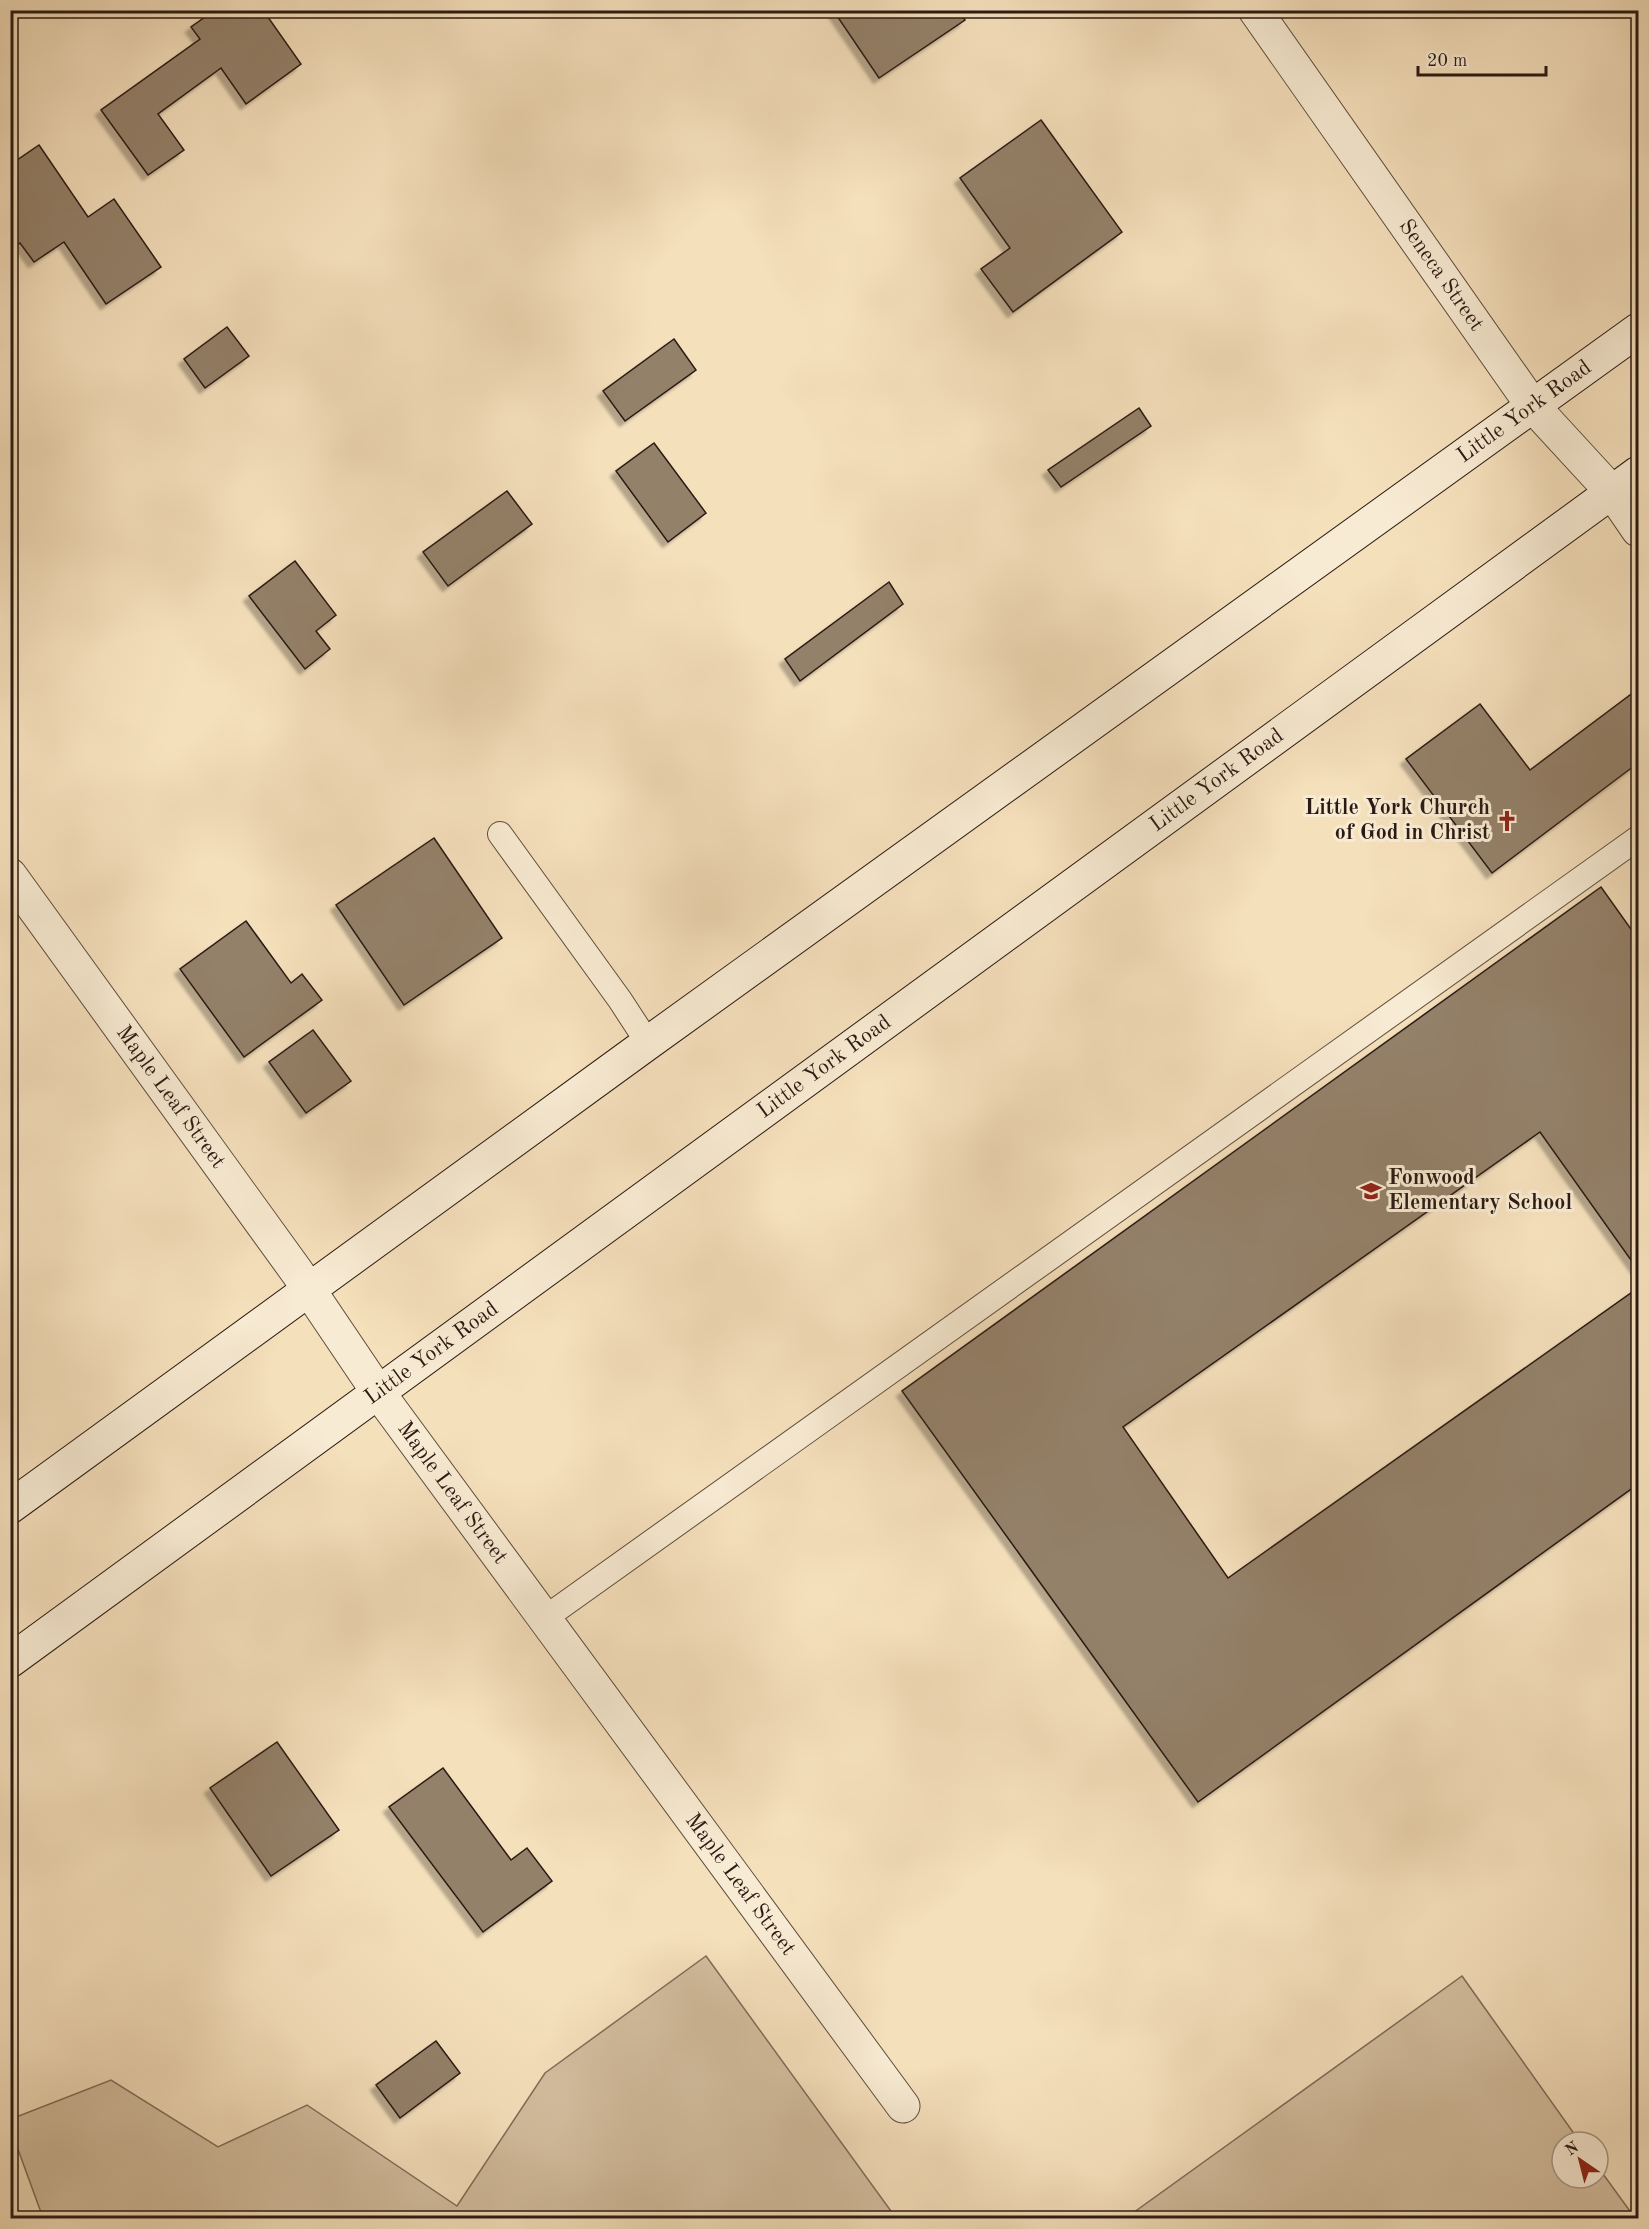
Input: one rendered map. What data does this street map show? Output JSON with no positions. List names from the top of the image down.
{
  "streets": {
    "main road": ["Seneca Street", "Little York Road", "Maple Leaf Street"]
  },
  "crossings": [
    ["Seneca Street", "Little York Road"],
    ["Little York Road", "Maple Leaf Street"]
  ],
  "places": {
    "church": ["Little York Church of God in Christ"],
    "school or university": ["Fonwood Elementary School"]
  },
  "scale_bar": "20 m",
  "north": "top left"
}
